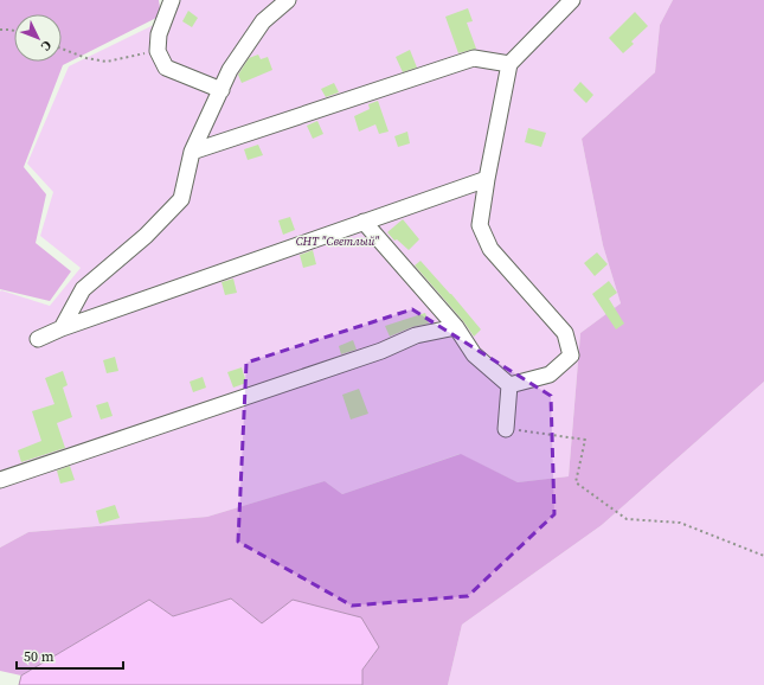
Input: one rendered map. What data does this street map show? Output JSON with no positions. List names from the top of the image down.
{
  "parks": ["СНТ \"Светлый\""],
  "scale_bar": "50 m",
  "north": "bottom right"
}
